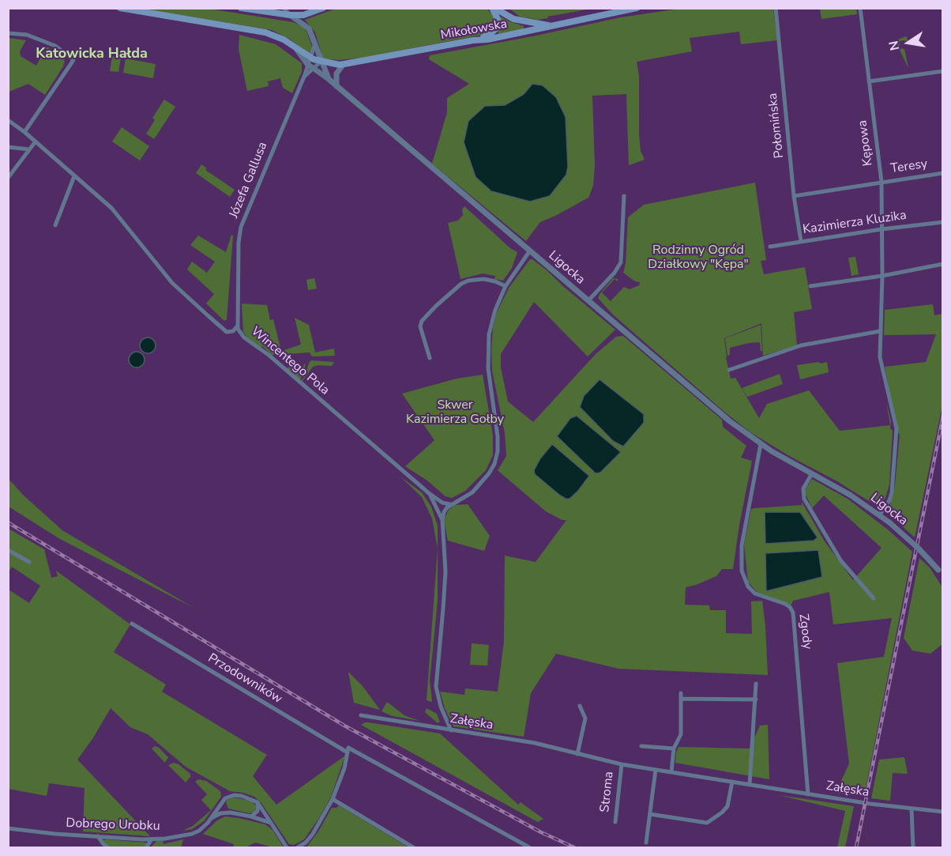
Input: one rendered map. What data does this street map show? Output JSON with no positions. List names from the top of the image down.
{
  "streets": {
    "main road": ["Mikołowska"],
    "street": [
      "Połomińska",
      "Kępowa",
      "Teresy",
      "Józefa Gallusa",
      "Kazimierza Kluzika",
      "Ligocka",
      "Wincentego Pola",
      "Zgody",
      "Przodowników",
      "Załęska",
      "Stroma",
      "Dobrego Urobku"
    ]
  },
  "crossings": [
    ["Mikołowska", "Józefa Gallusa"],
    ["Mikołowska", "Ligocka"],
    ["Połomińska", "Teresy"],
    ["Połomińska", "Kazimierza Kluzika"],
    ["Kępowa", "Teresy"],
    ["Kępowa", "Kazimierza Kluzika"],
    ["Kępowa", "Ligocka"],
    ["Józefa Gallusa", "Ligocka"],
    ["Józefa Gallusa", "Wincentego Pola"],
    ["Ligocka", "Zgody"],
    ["Wincentego Pola", "Załęska"],
    ["Zgody", "Załęska"],
    ["Załęska", "Stroma"]
  ],
  "districts": ["Katowicka Hałda"],
  "parks": ["Rodzinny Ogród Działkowy \"Kępa\"", "Skwer Kazimierza Gołby"],
  "north": "left"
}
